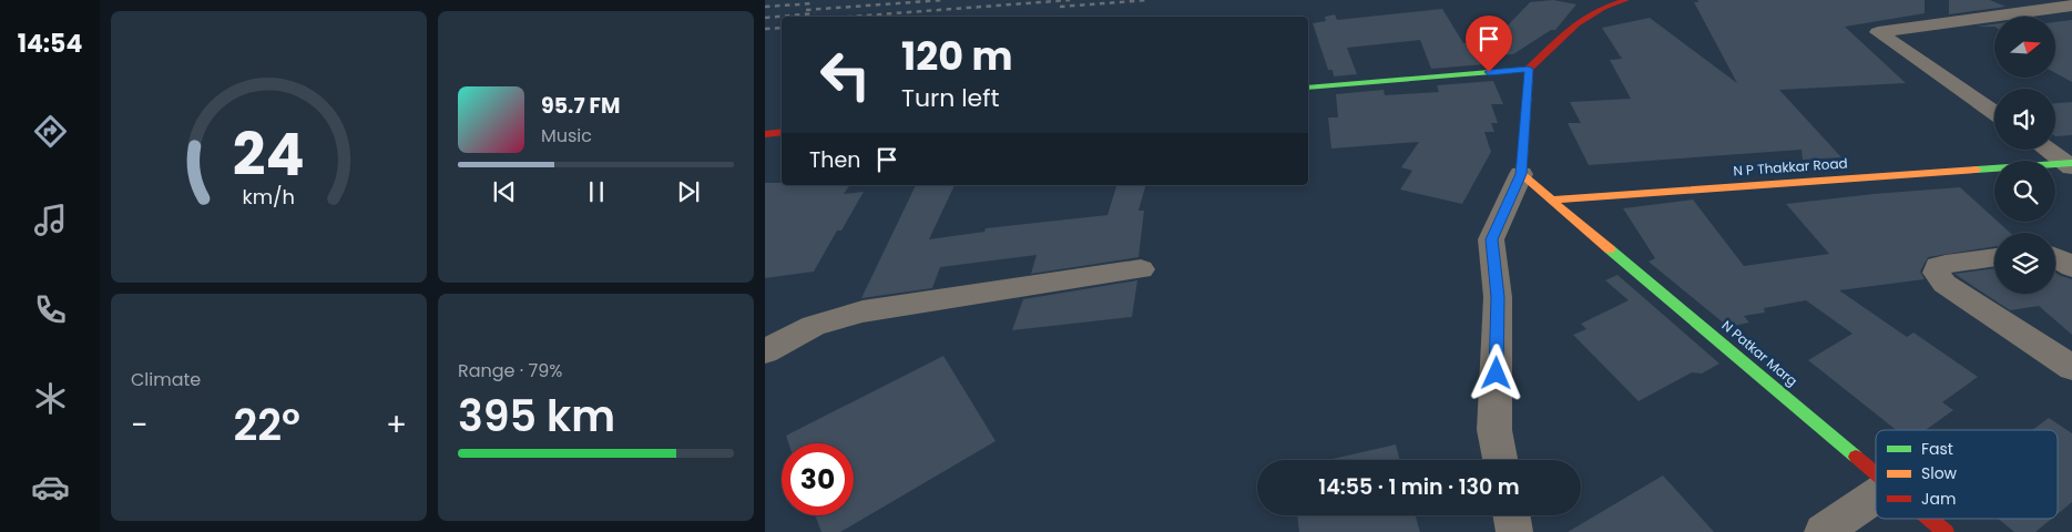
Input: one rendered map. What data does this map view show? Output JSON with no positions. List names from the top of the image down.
{
  "streets": {
    "street": ["N P Thakkar Road", "N Patkar Marg"]
  },
  "crossings": [
    ["N P Thakkar Road", "N Patkar Marg"]
  ],
  "legend": ["Fast", "Slow", "Jam"],
  "north": "right",
  "page": {
    "tabs": "14:54",
    "turn": ["120 m", "Turn left"],
    "song": ["95.7 FM", "Music"],
    "then": "Then",
    "tile": [
      "Climate",
      ["Range · 79%", "395 km"]
    ],
    "heat": ["−", "22°", "+"],
    "limit": "30",
    "trip": "14:55 · 1 min · 130 m",
    "gauge": ["24", "km/h"]
  }
}
